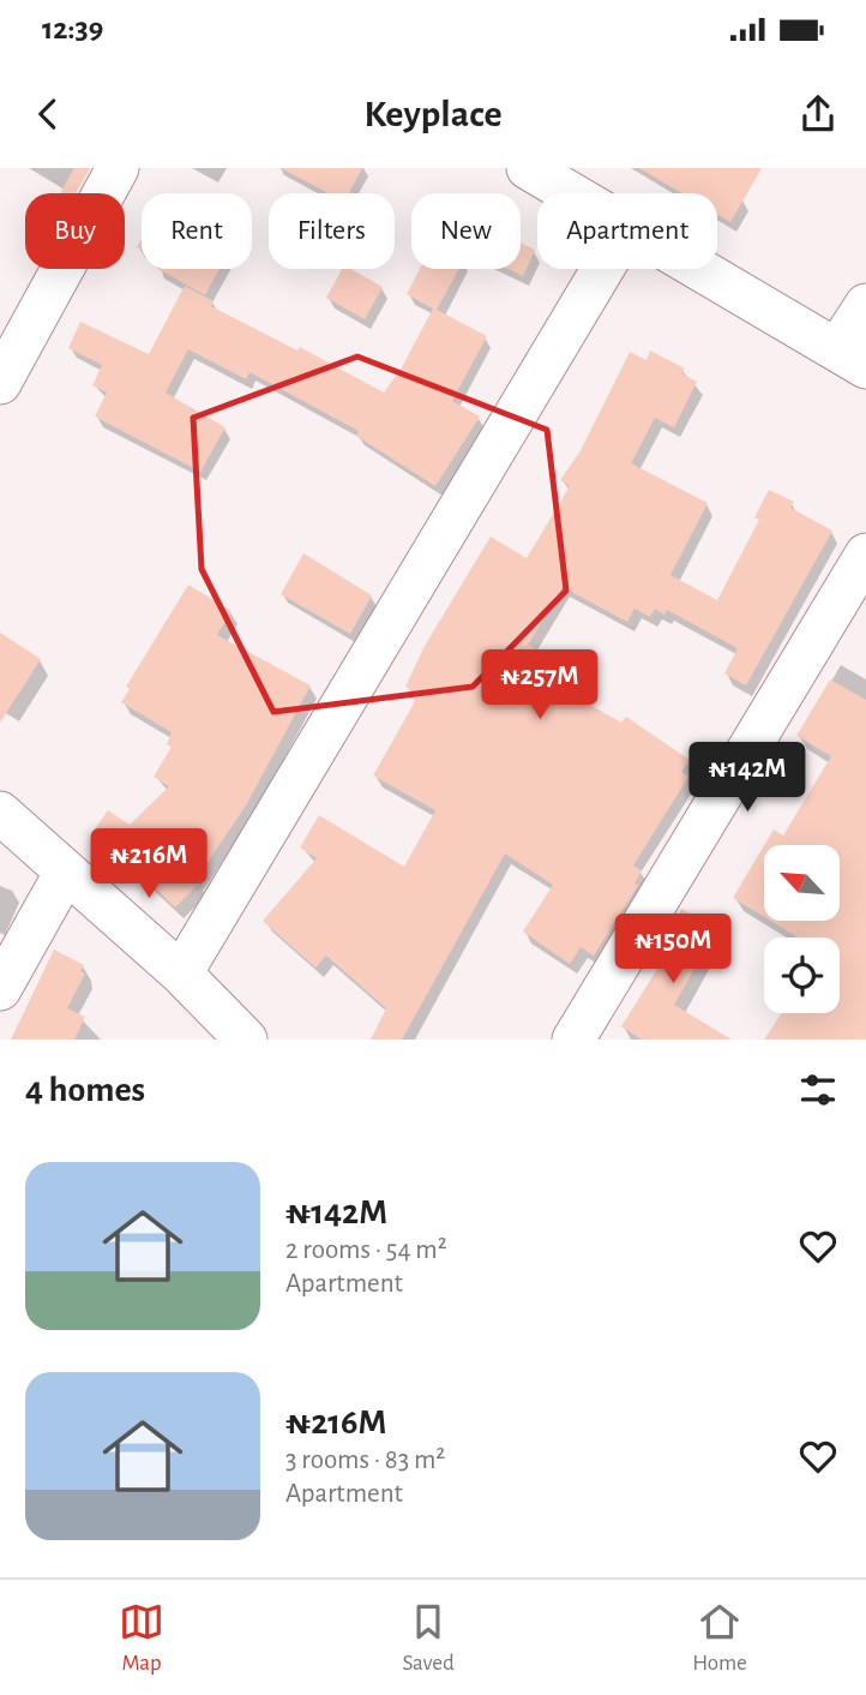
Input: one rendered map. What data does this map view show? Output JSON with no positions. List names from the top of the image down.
{
  "north": "top left",
  "page": {
    "status": "12:39",
    "header": "Keyplace",
    "chip": [
      "Buy",
      "Rent",
      "Filters",
      "New",
      "Apartment"
    ],
    "price": [
      "₦257M",
      "₦142M",
      "₦216M",
      "₦150M"
    ],
    "heading": "4 homes",
    "list": [
      {
        "name": "₦142M",
        "note": "2 rooms · 54 m² · Apartment"
      },
      {
        "name": "₦216M",
        "note": "3 rooms · 83 m² · Apartment"
      }
    ],
    "tabs": ["Map", "Saved", "Home"]
  }
}
